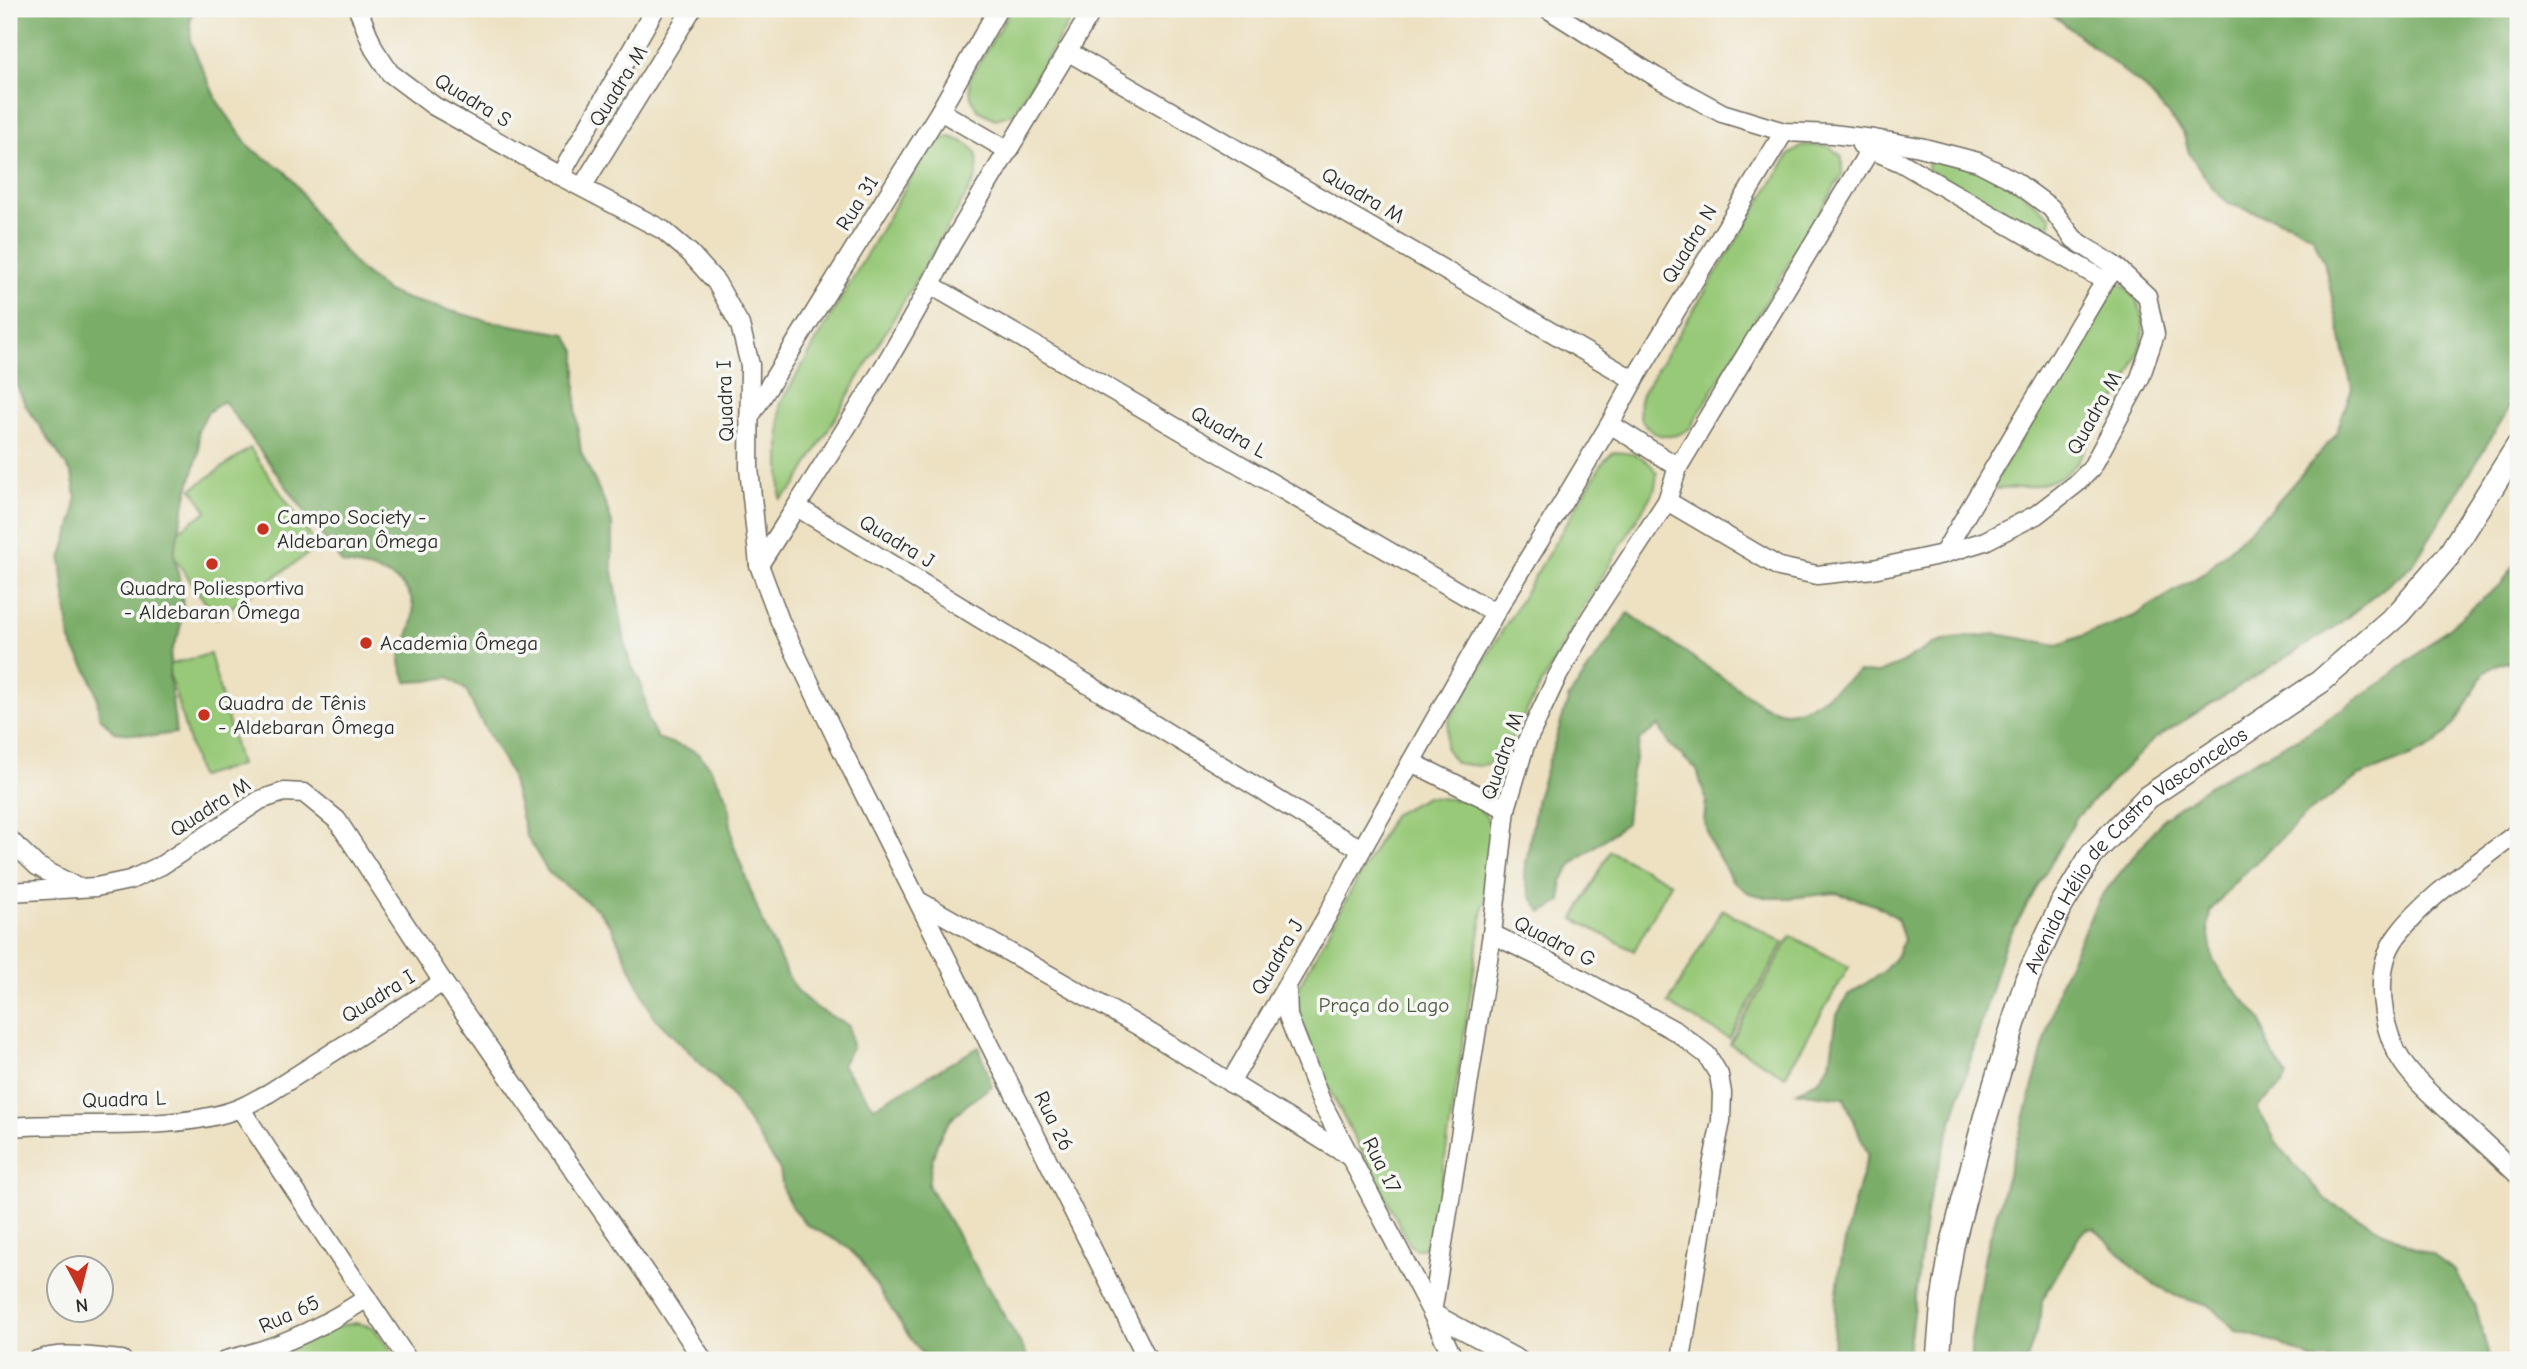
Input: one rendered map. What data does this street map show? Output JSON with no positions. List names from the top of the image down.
{
  "streets": {
    "street": [
      "Quadra M",
      "Quadra S",
      "Rua 31",
      "Quadra N",
      "Quadra I",
      "Quadra L",
      "Quadra J",
      "Avenida Hélio de Castro Vasconcelos",
      "Quadra G",
      "Rua 26",
      "Rua 17",
      "Rua 65"
    ]
  },
  "crossings": [
    ["Quadra M", "Quadra S"],
    ["Quadra M", "Quadra N"],
    ["Quadra M", "Quadra I"],
    ["Quadra M", "Quadra G"],
    ["Quadra S", "Quadra I"],
    ["Rua 31", "Quadra I"],
    ["Quadra I", "Quadra L"],
    ["Quadra J", "Rua 17"],
    ["Quadra G", "Rua 17"]
  ],
  "parks": ["Praça do Lago"],
  "places": [
    "Campo Society - Aldebaran Ômega",
    "Quadra Poliesportiva - Aldebaran Ômega",
    "Academia Ômega",
    "Quadra de Tênis - Aldebaran Ômega"
  ],
  "north": "bottom"
}
